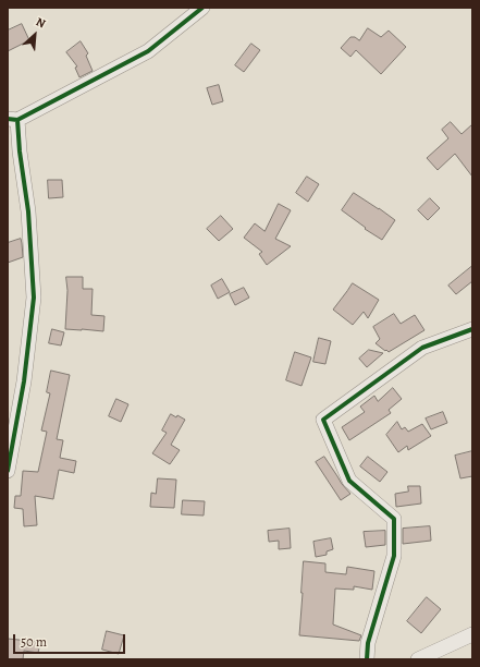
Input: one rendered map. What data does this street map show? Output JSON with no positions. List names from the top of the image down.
{
  "scale_bar": "50 m",
  "north": "top right"
}
